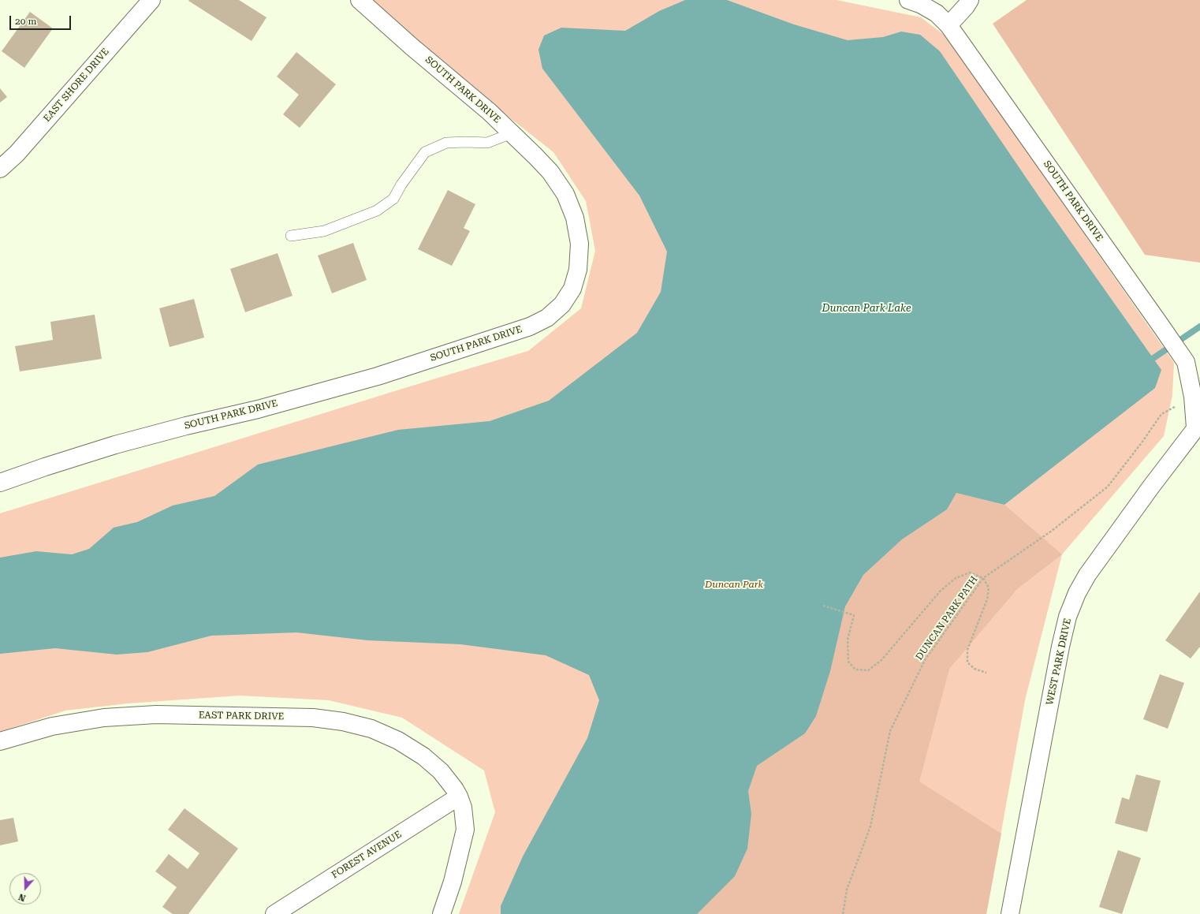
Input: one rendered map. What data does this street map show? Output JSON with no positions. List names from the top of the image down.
{
  "streets": {
    "street": [
      "EAST SHORE DRIVE",
      "SOUTH PARK DRIVE",
      "WEST PARK DRIVE",
      "EAST PARK DRIVE",
      "FOREST AVENUE"
    ],
    "path": ["DUNCAN PARK PATH"]
  },
  "crossings": [
    ["SOUTH PARK DRIVE", "DUNCAN PARK PATH"],
    ["SOUTH PARK DRIVE", "WEST PARK DRIVE"],
    ["EAST PARK DRIVE", "FOREST AVENUE"]
  ],
  "water": ["Duncan Park Lake"],
  "parks": ["Duncan Park"],
  "scale_bar": "20 m",
  "north": "bottom"
}
